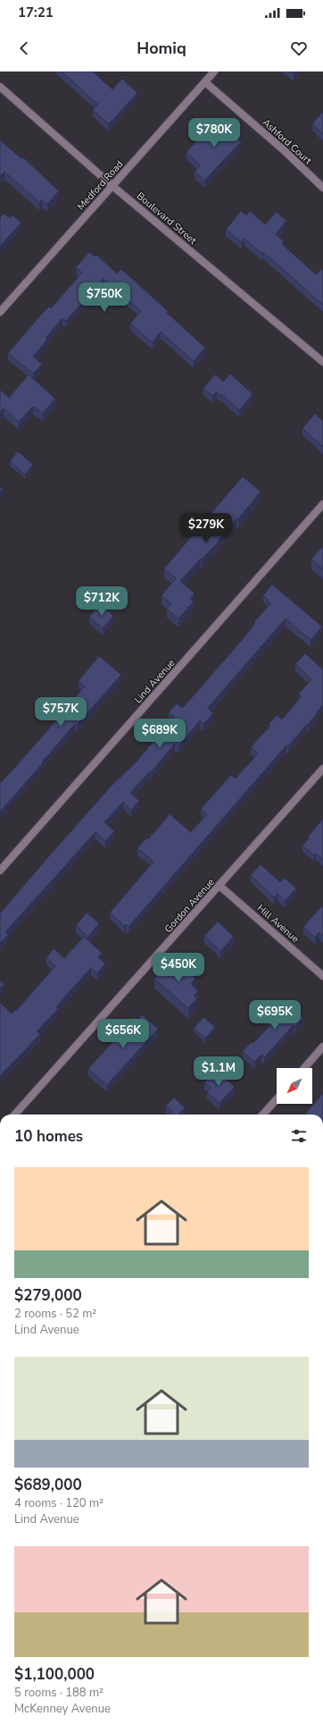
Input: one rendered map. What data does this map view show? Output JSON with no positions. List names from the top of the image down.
{
  "streets": {
    "street": [
      "Ashford Court",
      "Medford Road",
      "Boulevard Street",
      "Lind Avenue",
      "Gordon Avenue",
      "Hill Avenue"
    ]
  },
  "crossings": [
    ["Ashford Court", "Medford Road"],
    ["Medford Road", "Boulevard Street"],
    ["Gordon Avenue", "Hill Avenue"]
  ],
  "north": "bottom left",
  "page": {
    "status": "17:21",
    "header": "Homiq",
    "price": [
      "$780K",
      "$750K",
      "$279K",
      "$712K",
      "$757K",
      "$689K",
      "$450K",
      "$695K",
      "$656K",
      "$1.1M"
    ],
    "heading": "10 homes",
    "list": [
      {
        "name": "$279,000",
        "note": "2 rooms · 52 m² · Lind Avenue"
      },
      {
        "name": "$689,000",
        "note": "4 rooms · 120 m² · Lind Avenue"
      },
      {
        "name": "$1,100,000",
        "note": "5 rooms · 188 m² · McKenney Avenue"
      }
    ]
  }
}
